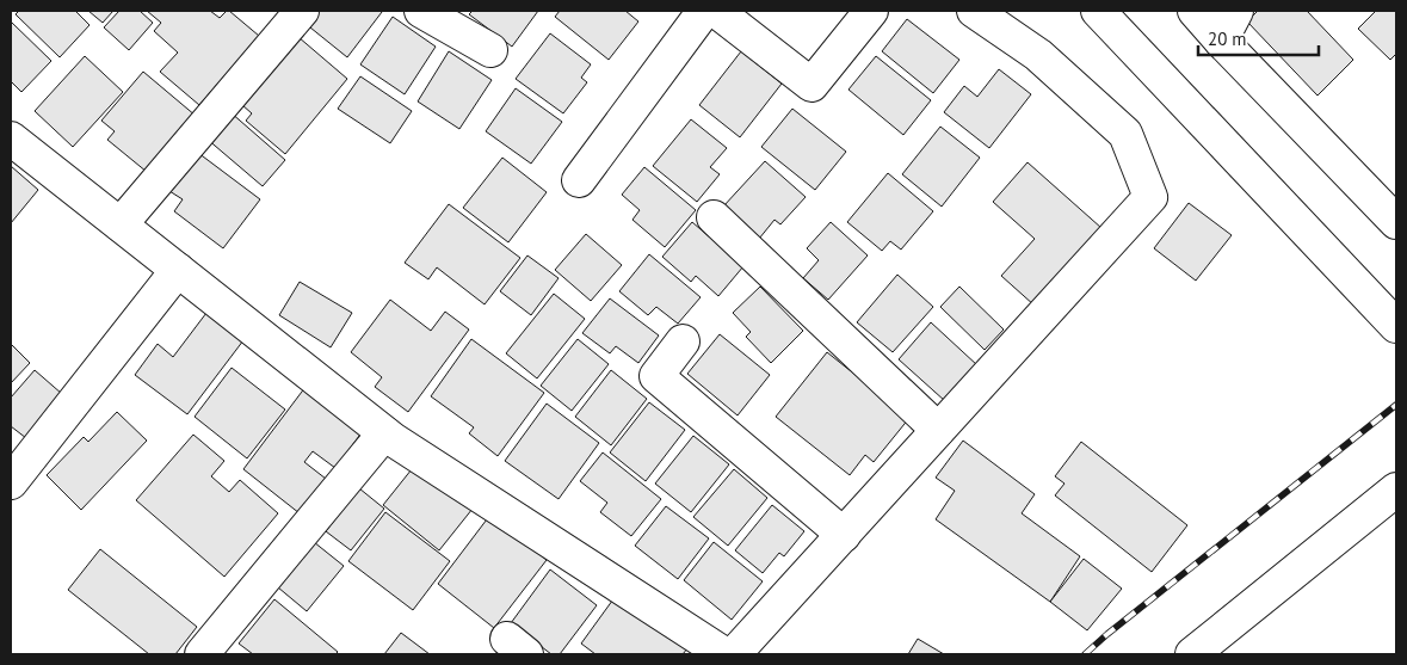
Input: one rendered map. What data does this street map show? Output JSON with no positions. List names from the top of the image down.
{
  "scale_bar": "20 m"
}
